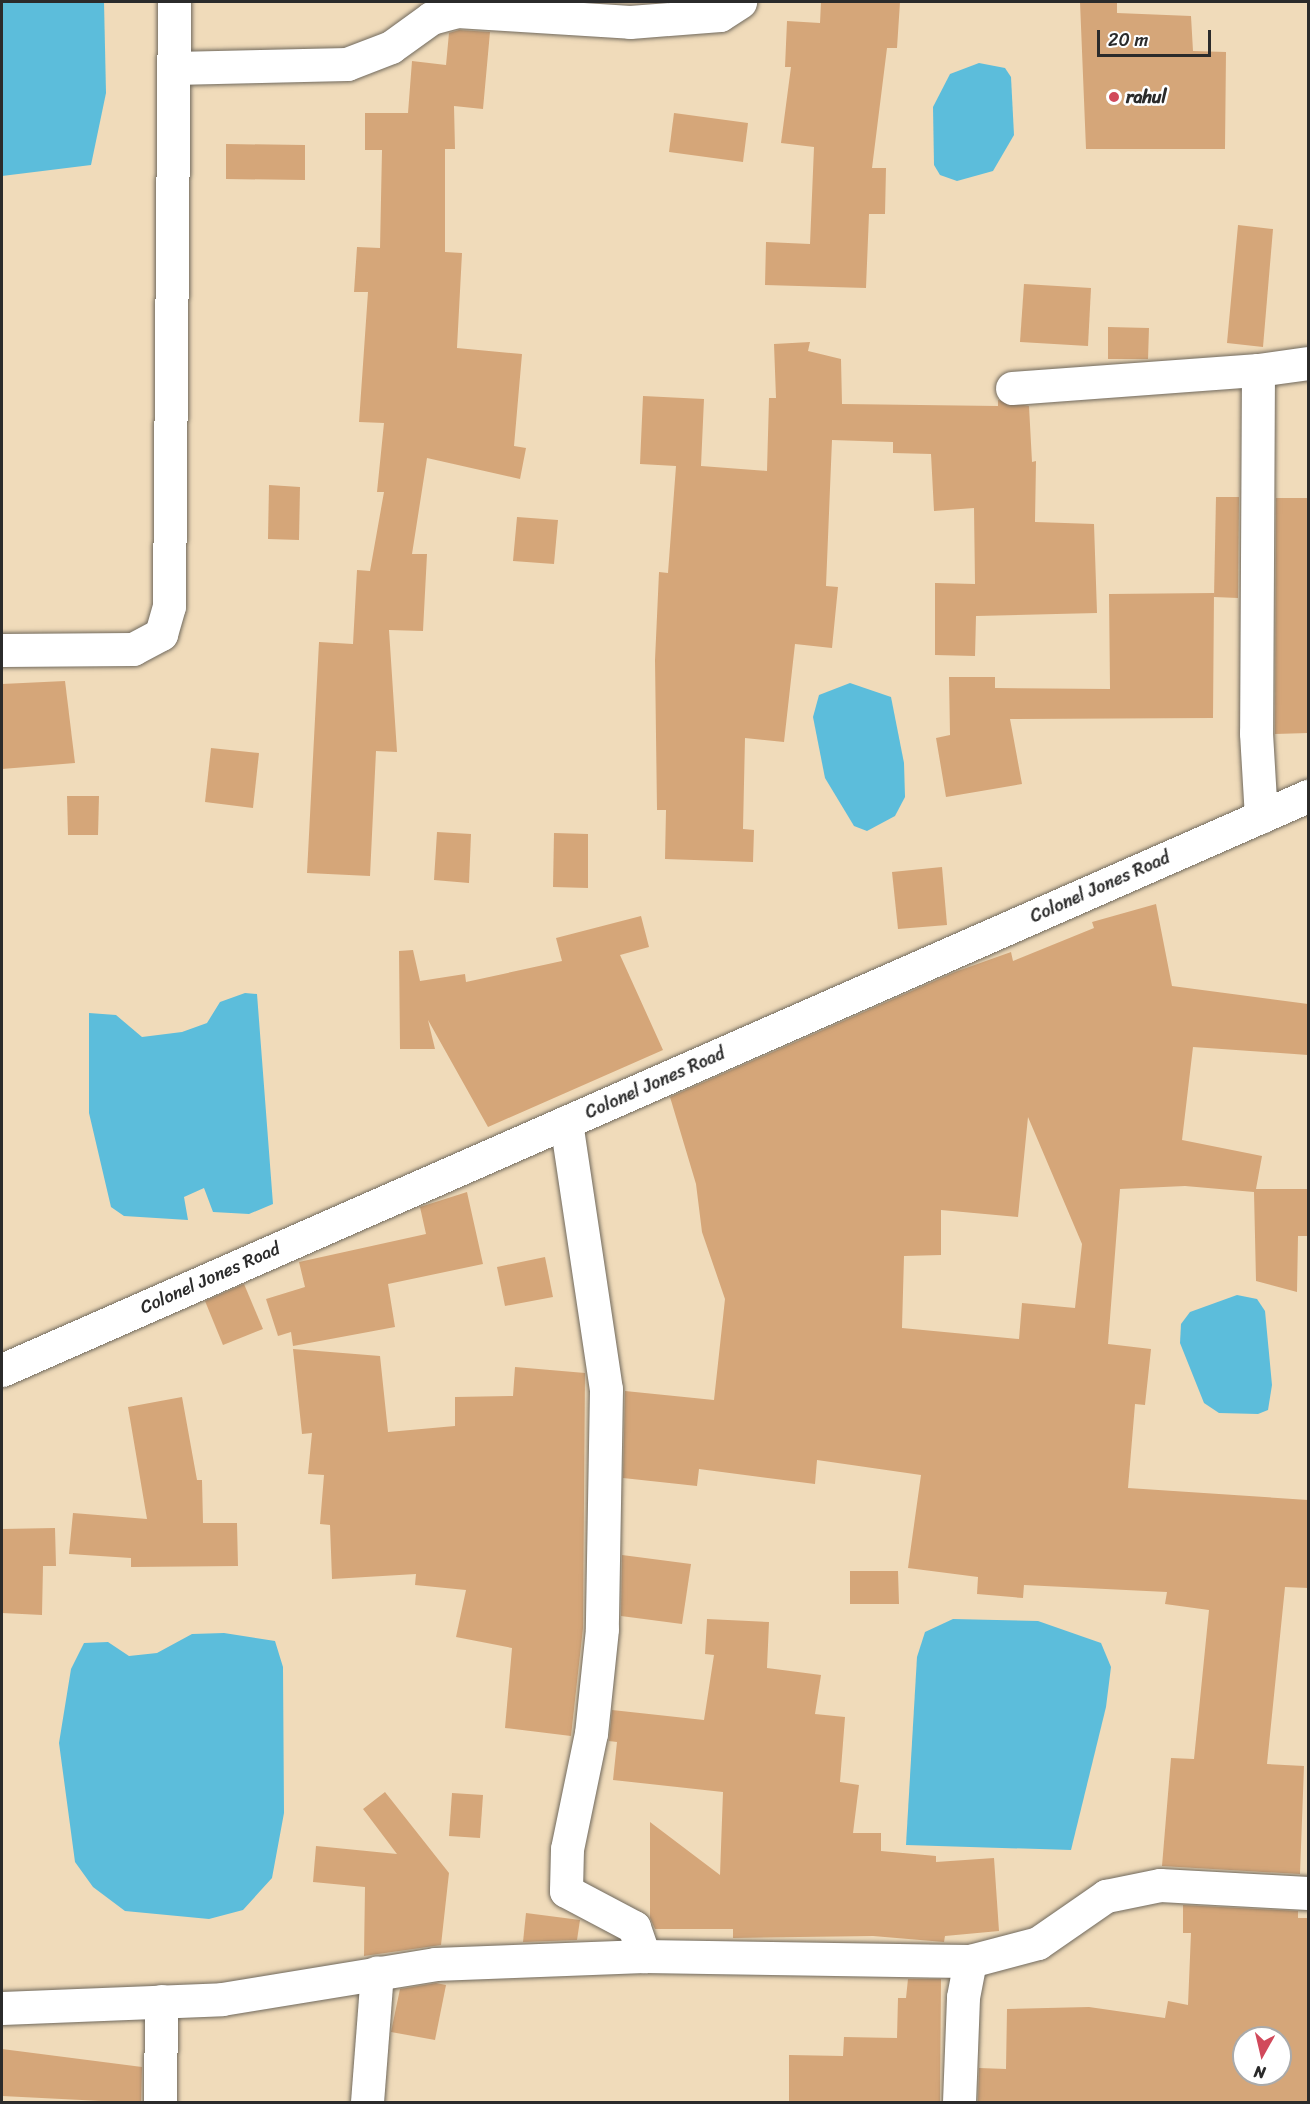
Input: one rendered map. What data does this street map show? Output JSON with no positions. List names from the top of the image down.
{
  "streets": {
    "street": ["Colonel Jones Road"]
  },
  "places": ["rahul"],
  "scale_bar": "20 m",
  "north": "bottom"
}
